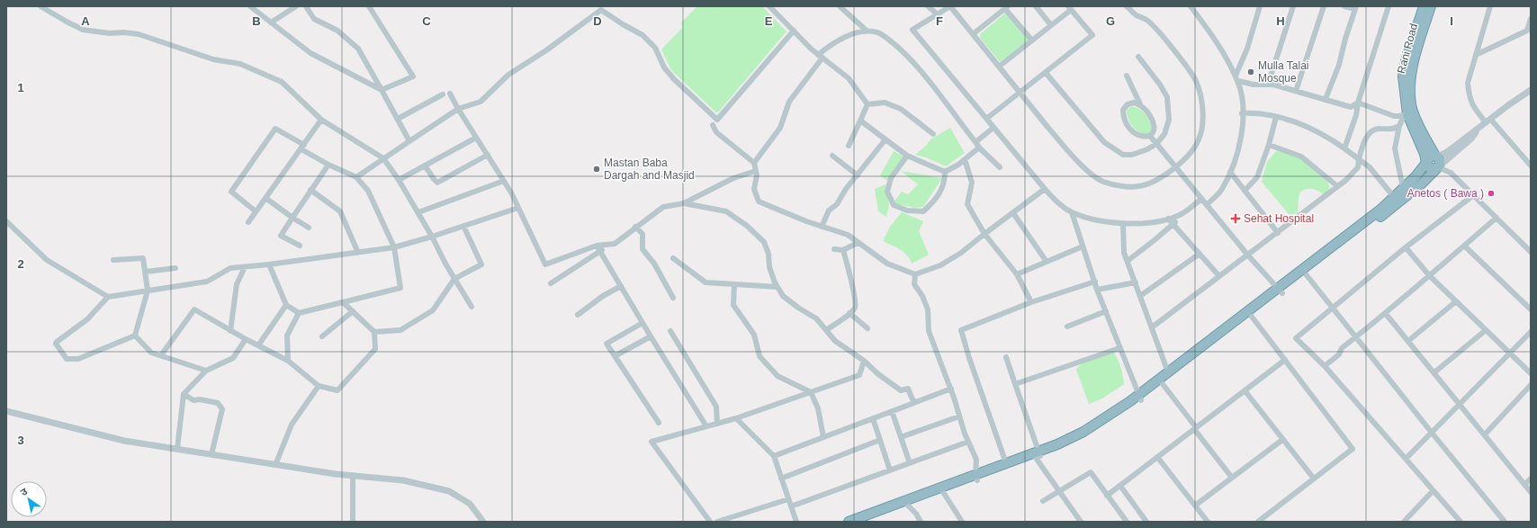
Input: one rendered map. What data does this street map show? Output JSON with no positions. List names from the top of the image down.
{
  "streets": {
    "highway": ["Rani Road"]
  },
  "places": {
    "other": ["Mulla Talai Mosque", "Mastan Baba Dargah and Masjid", "Anetos ( Bawa )"],
    "health": ["Sehat Hospital"]
  },
  "north": "top left",
  "grid": {
    "columns": [
      "A",
      "B",
      "C",
      "D",
      "E",
      "F",
      "G",
      "H",
      "I"
    ],
    "rows": ["1", "2", "3"]
  }
}
